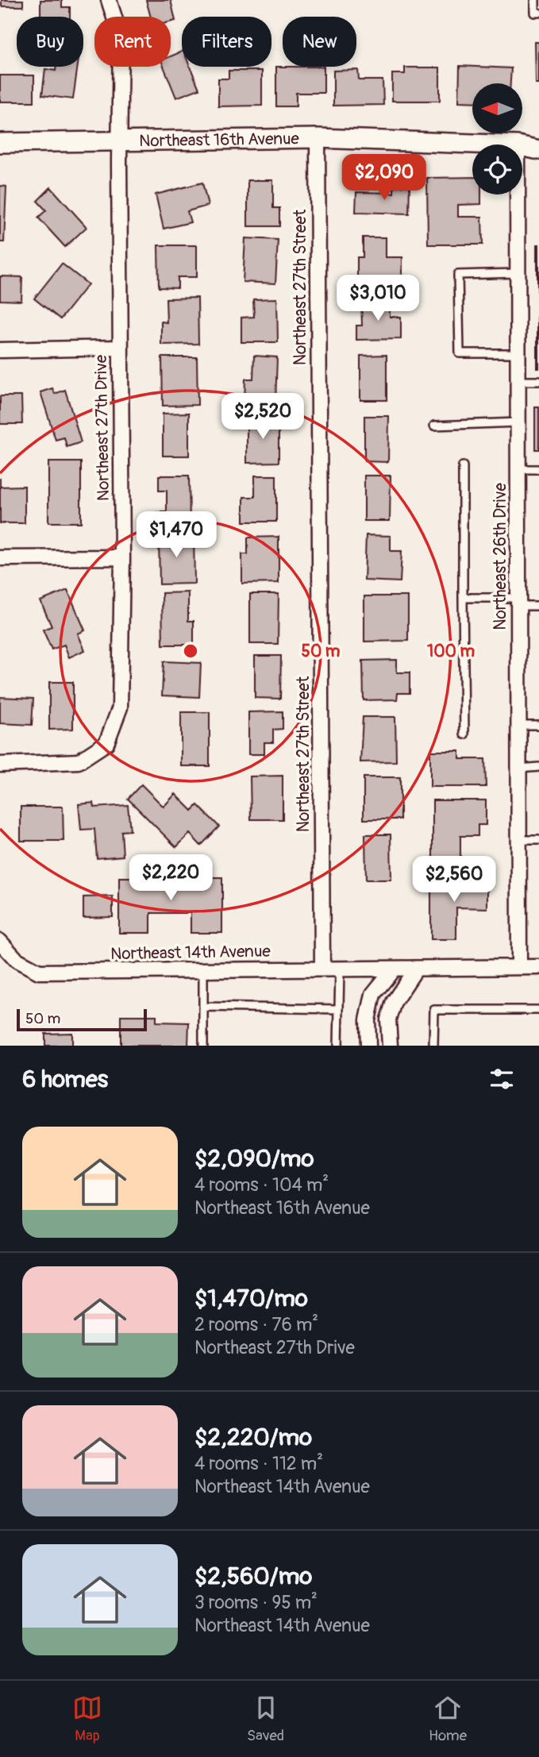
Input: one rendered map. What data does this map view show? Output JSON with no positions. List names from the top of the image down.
{
  "streets": {
    "street": [
      "Northeast 16th Avenue",
      "Northeast 27th Street",
      "Northeast 27th Drive",
      "Northeast 26th Drive",
      "Northeast 14th Avenue"
    ]
  },
  "crossings": [
    ["Northeast 16th Avenue", "Northeast 27th Street"],
    ["Northeast 16th Avenue", "Northeast 27th Drive"],
    ["Northeast 27th Street", "Northeast 14th Avenue"],
    ["Northeast 26th Drive", "Northeast 14th Avenue"]
  ],
  "scale_bar": "50 m",
  "north": "left",
  "page": {
    "chip": [
      "Buy",
      "Rent",
      "Filters",
      "New"
    ],
    "price": [
      "$2,090",
      "$3,010",
      "$2,520",
      "$1,470",
      "$2,220",
      "$2,560"
    ],
    "scale": "50 m",
    "heading": "6 homes",
    "list": [
      {
        "name": "$2,090/mo",
        "note": "4 rooms · 104 m² · Northeast 16th Avenue"
      },
      {
        "name": "$1,470/mo",
        "note": "2 rooms · 76 m² · Northeast 27th Drive"
      },
      {
        "name": "$2,220/mo",
        "note": "4 rooms · 112 m² · Northeast 14th Avenue"
      },
      {
        "name": "$2,560/mo",
        "note": "3 rooms · 95 m² · Northeast 14th Avenue"
      }
    ],
    "tabs": ["Map", "Saved", "Home"]
  },
  "rings": ["50 m", "100 m"]
}
